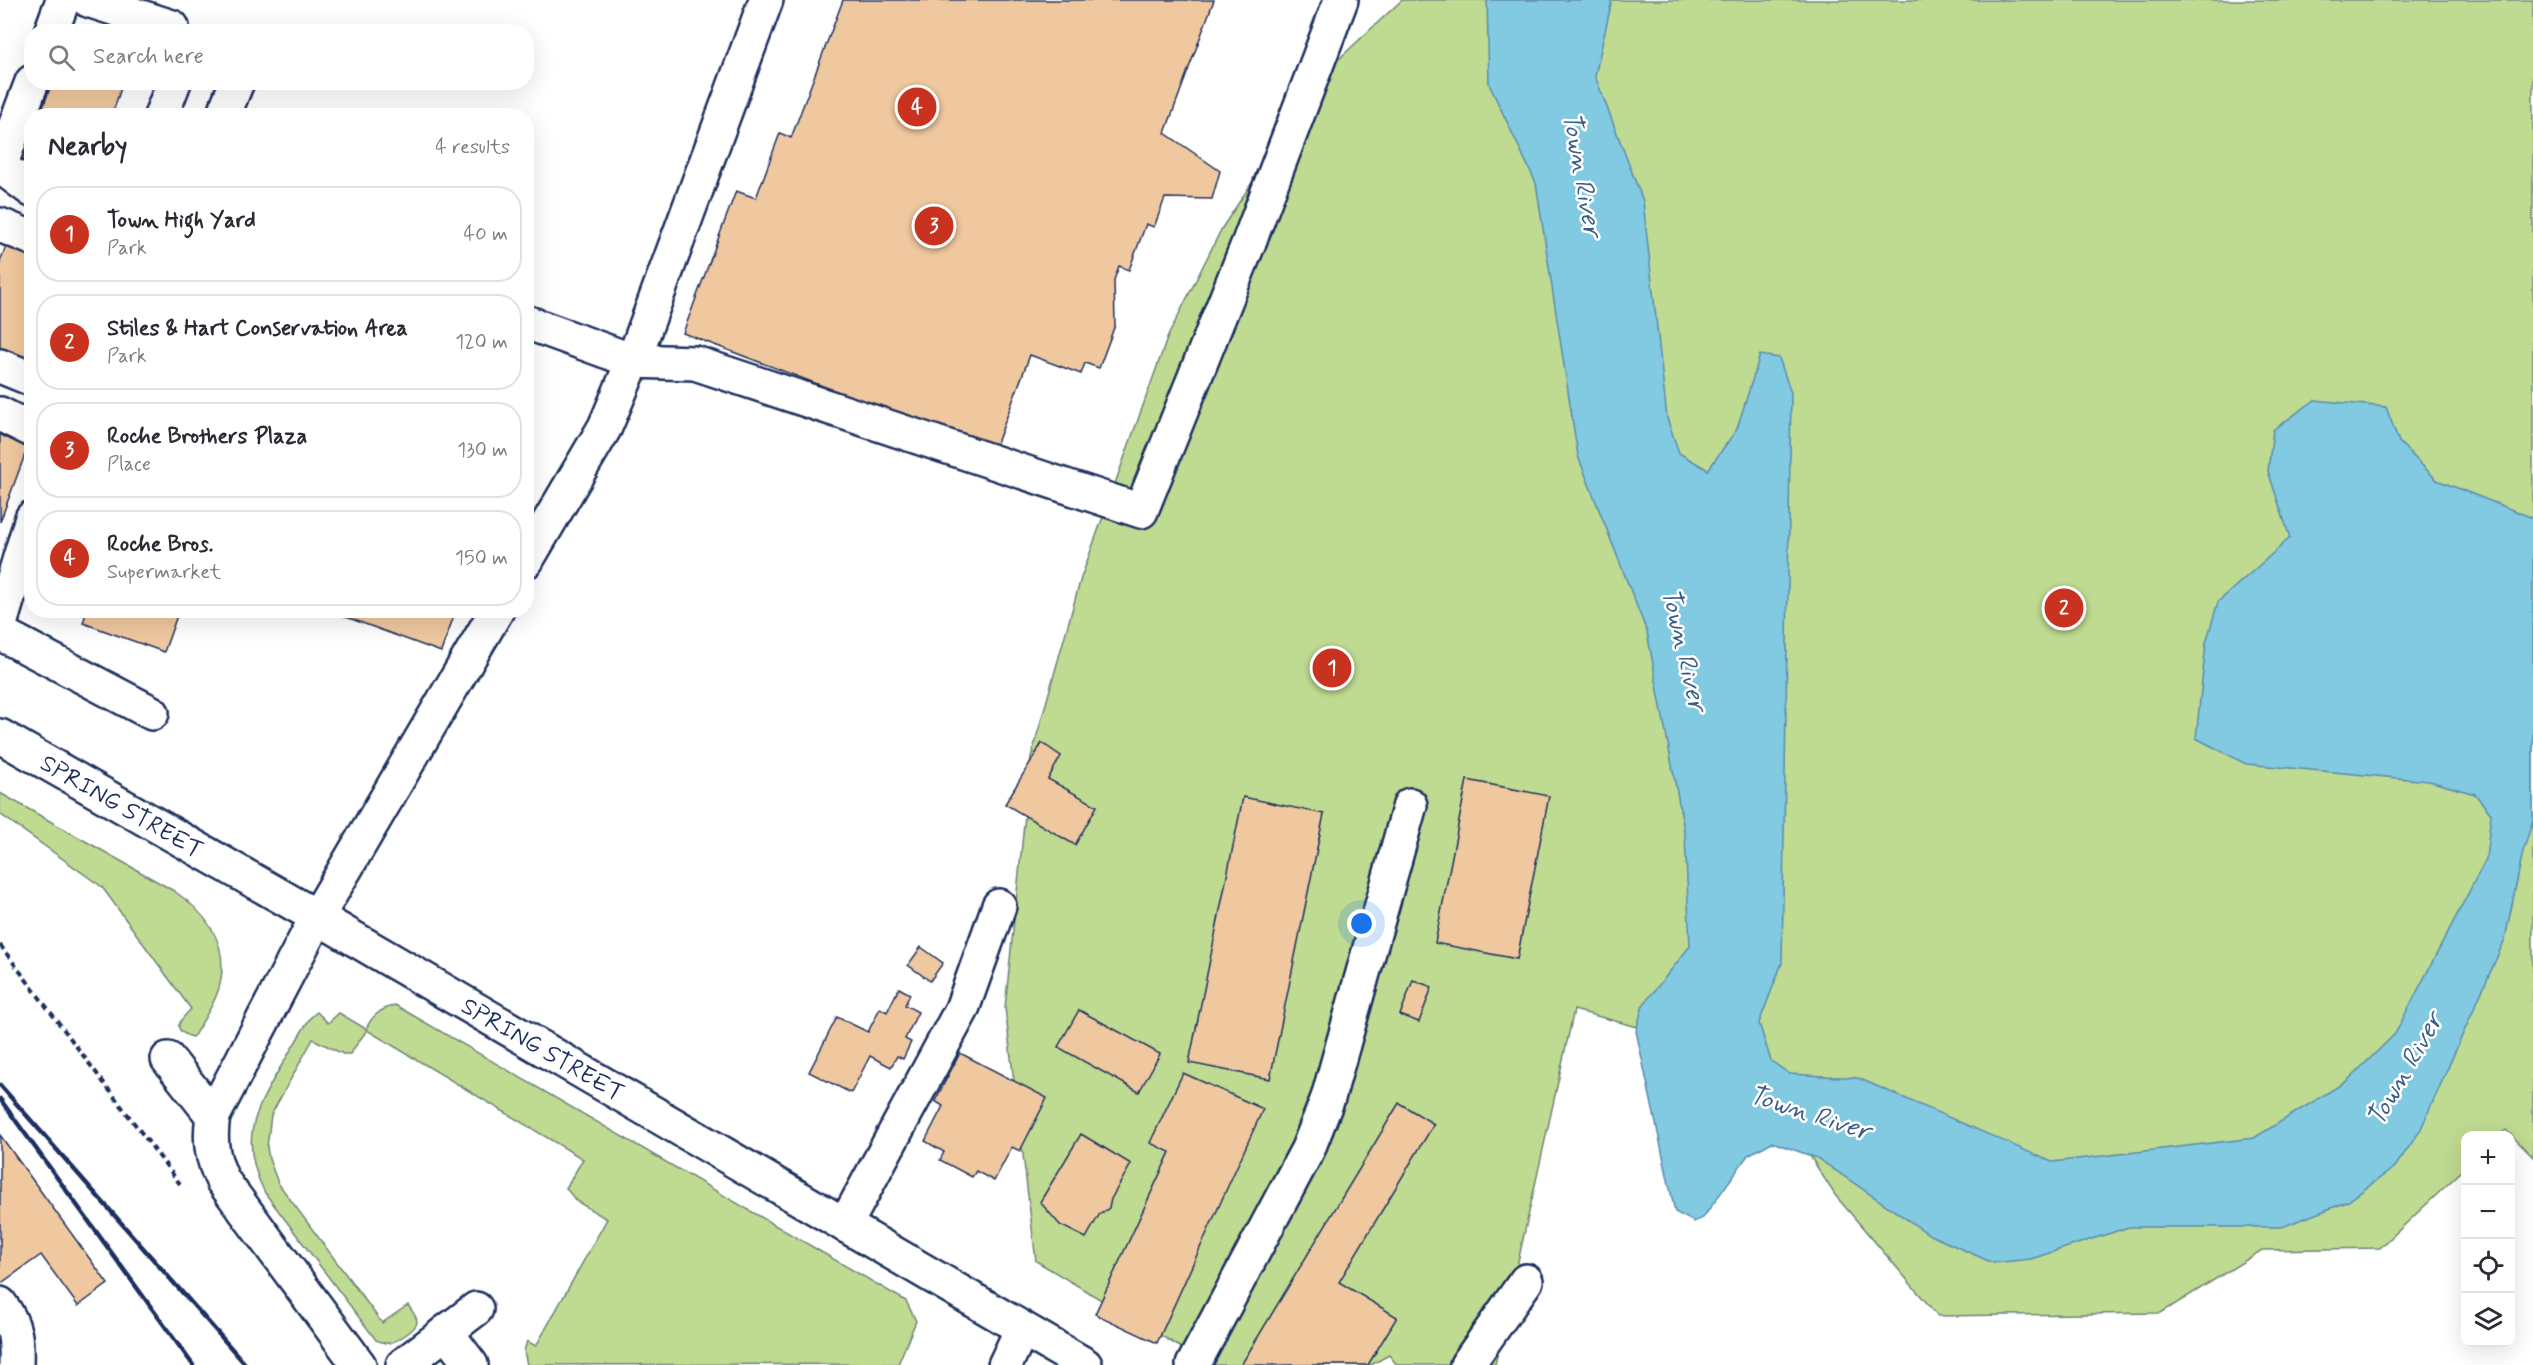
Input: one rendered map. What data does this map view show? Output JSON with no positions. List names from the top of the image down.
{
  "streets": {
    "street": ["SPRING STREET"]
  },
  "water": ["Town River"],
  "page": {
    "search": "Search here",
    "pins": [
      "4",
      "3",
      "2",
      "1"
    ],
    "heading": ["Nearby", "4 results"],
    "list": [
      {
        "mark": "1",
        "name": "Town High Yard",
        "note": "Park",
        "value": "40 m"
      },
      {
        "mark": "2",
        "name": "Stiles & Hart Conservation Area",
        "note": "Park",
        "value": "120 m"
      },
      {
        "mark": "3",
        "name": "Roche Brothers Plaza",
        "note": "Place",
        "value": "130 m"
      },
      {
        "mark": "4",
        "name": "Roche Bros.",
        "note": "Supermarket",
        "value": "150 m"
      }
    ],
    "map_buttons": ["+", "−"]
  }
}
